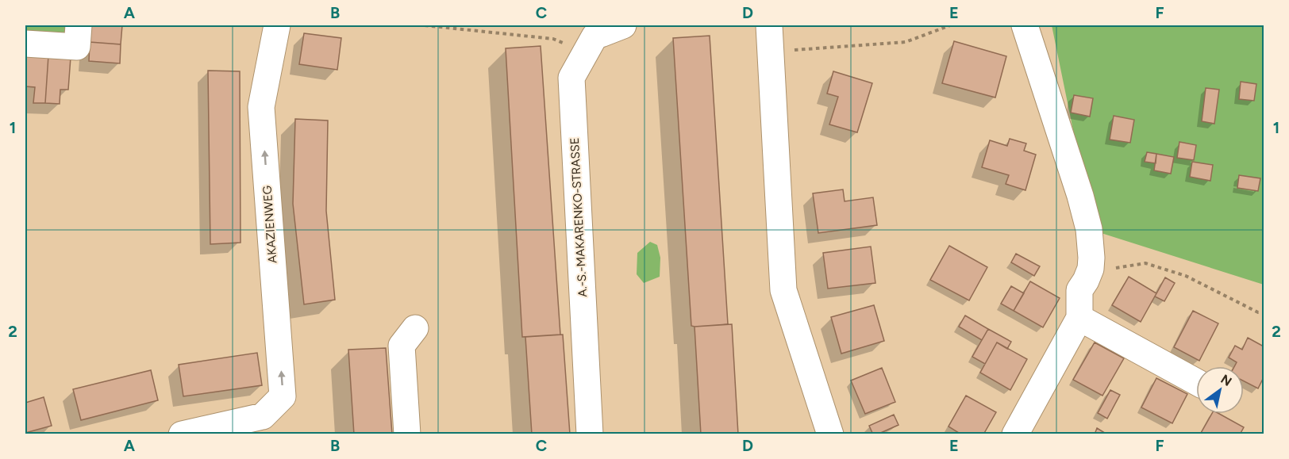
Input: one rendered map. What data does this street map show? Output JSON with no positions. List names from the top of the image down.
{
  "streets": {
    "street": ["A.-S.-MAKARENKO-STRASSE", "AKAZIENWEG"]
  },
  "one_way": ["AKAZIENWEG"],
  "north": "top right",
  "grid": {
    "columns": [
      "A",
      "B",
      "C",
      "D",
      "E",
      "F"
    ],
    "rows": ["1", "2"]
  }
}
